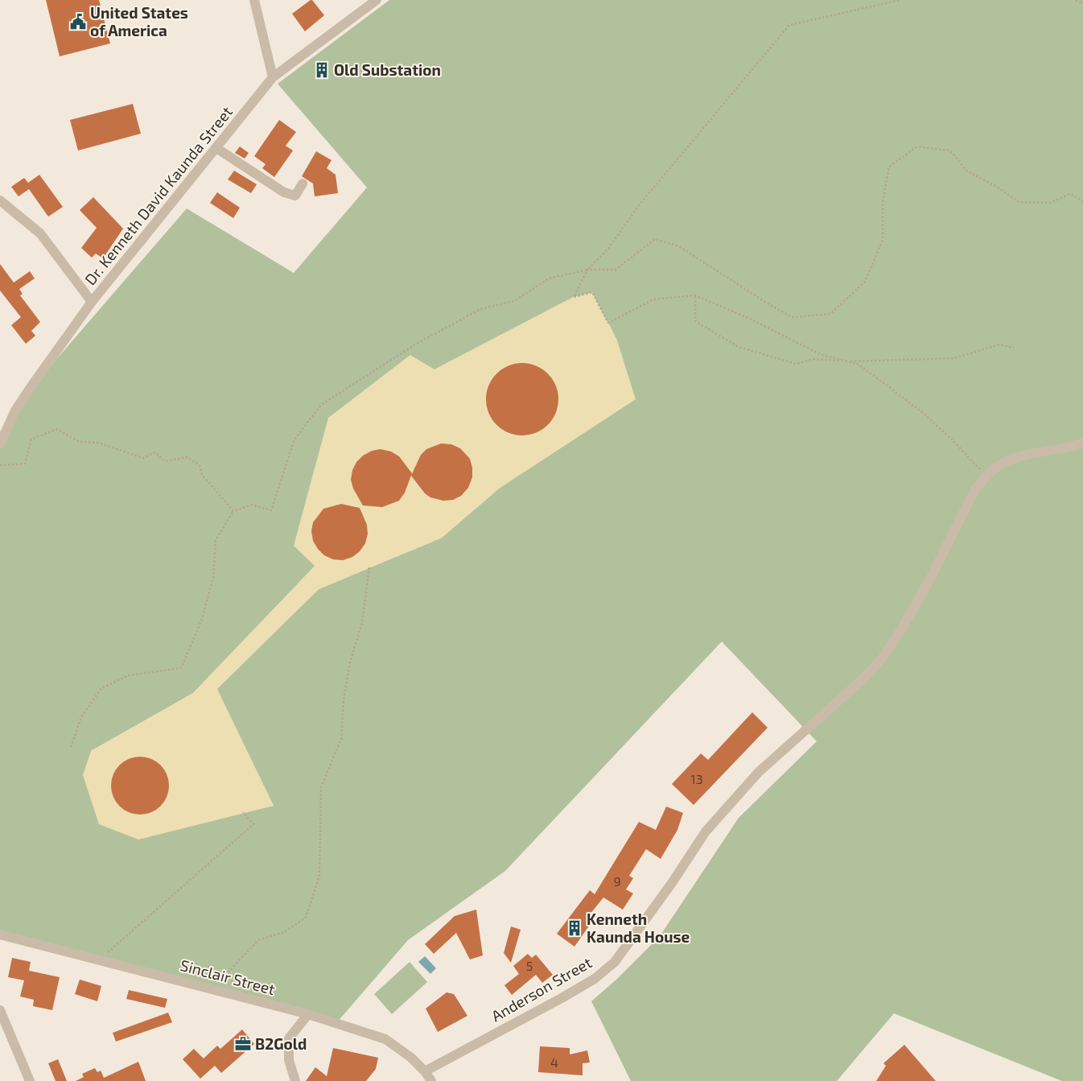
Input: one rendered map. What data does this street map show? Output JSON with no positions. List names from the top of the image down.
{
  "streets": {
    "street": ["Dr. Kenneth David Kaunda Street", "Sinclair Street", "Anderson Street"]
  },
  "crossings": [
    ["Sinclair Street", "Anderson Street"]
  ],
  "places": {
    "public building": ["United States of America"],
    "building": ["Old Substation", "Kenneth Kaunda House"],
    "office": ["B2Gold"]
  },
  "house_numbers": [
    "13",
    "9",
    "5",
    "4"
  ]
}
